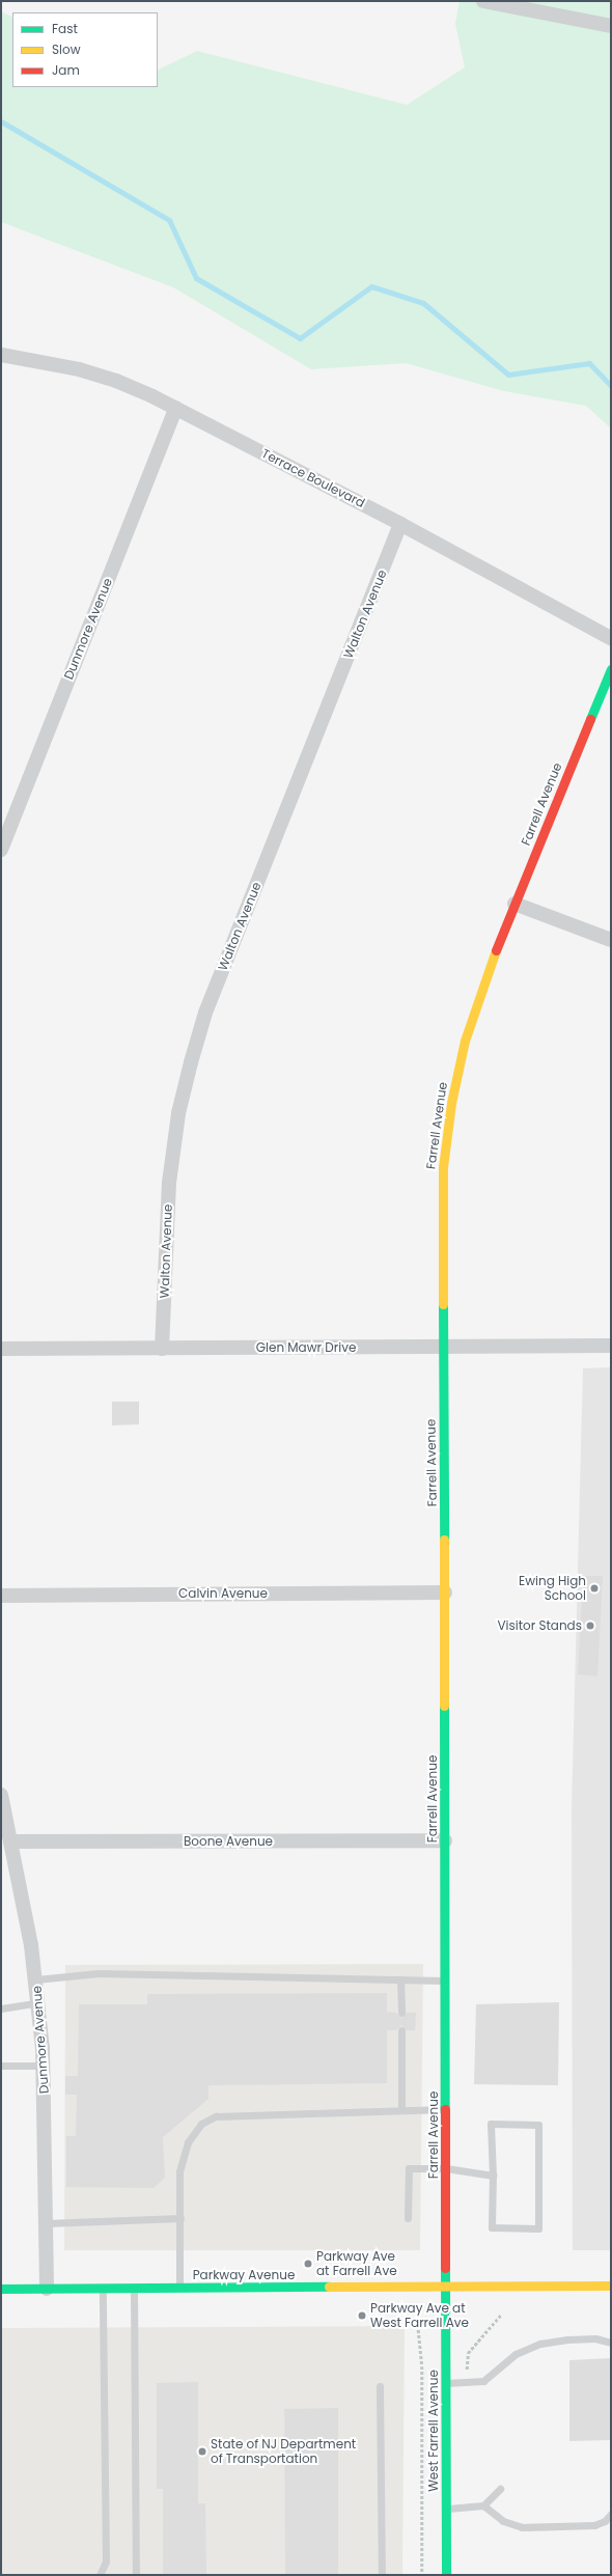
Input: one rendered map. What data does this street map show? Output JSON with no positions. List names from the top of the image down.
{
  "streets": {
    "street": [
      "Terrace Boulevard",
      "Walton Avenue",
      "Dunmore Avenue",
      "Farrell Avenue",
      "Glen Mawr Drive",
      "Calvin Avenue",
      "Boone Avenue",
      "Parkway Avenue",
      "West Farrell Avenue"
    ]
  },
  "crossings": [
    ["Terrace Boulevard", "Walton Avenue"],
    ["Terrace Boulevard", "Dunmore Avenue"],
    ["Walton Avenue", "Glen Mawr Drive"],
    ["Dunmore Avenue", "Boone Avenue"],
    ["Dunmore Avenue", "Parkway Avenue"],
    ["Farrell Avenue", "Glen Mawr Drive"],
    ["Farrell Avenue", "Calvin Avenue"],
    ["Farrell Avenue", "Boone Avenue"],
    ["Farrell Avenue", "Parkway Avenue"],
    ["Farrell Avenue", "West Farrell Avenue"],
    ["Parkway Avenue", "West Farrell Avenue"]
  ],
  "places": [
    "Ewing High School",
    "Visitor Stands",
    "Parkway Ave at Farrell Ave",
    "Parkway Ave at West Farrell Ave",
    "State of NJ Department of Transportation"
  ],
  "legend": ["Fast", "Slow", "Jam"]
}
